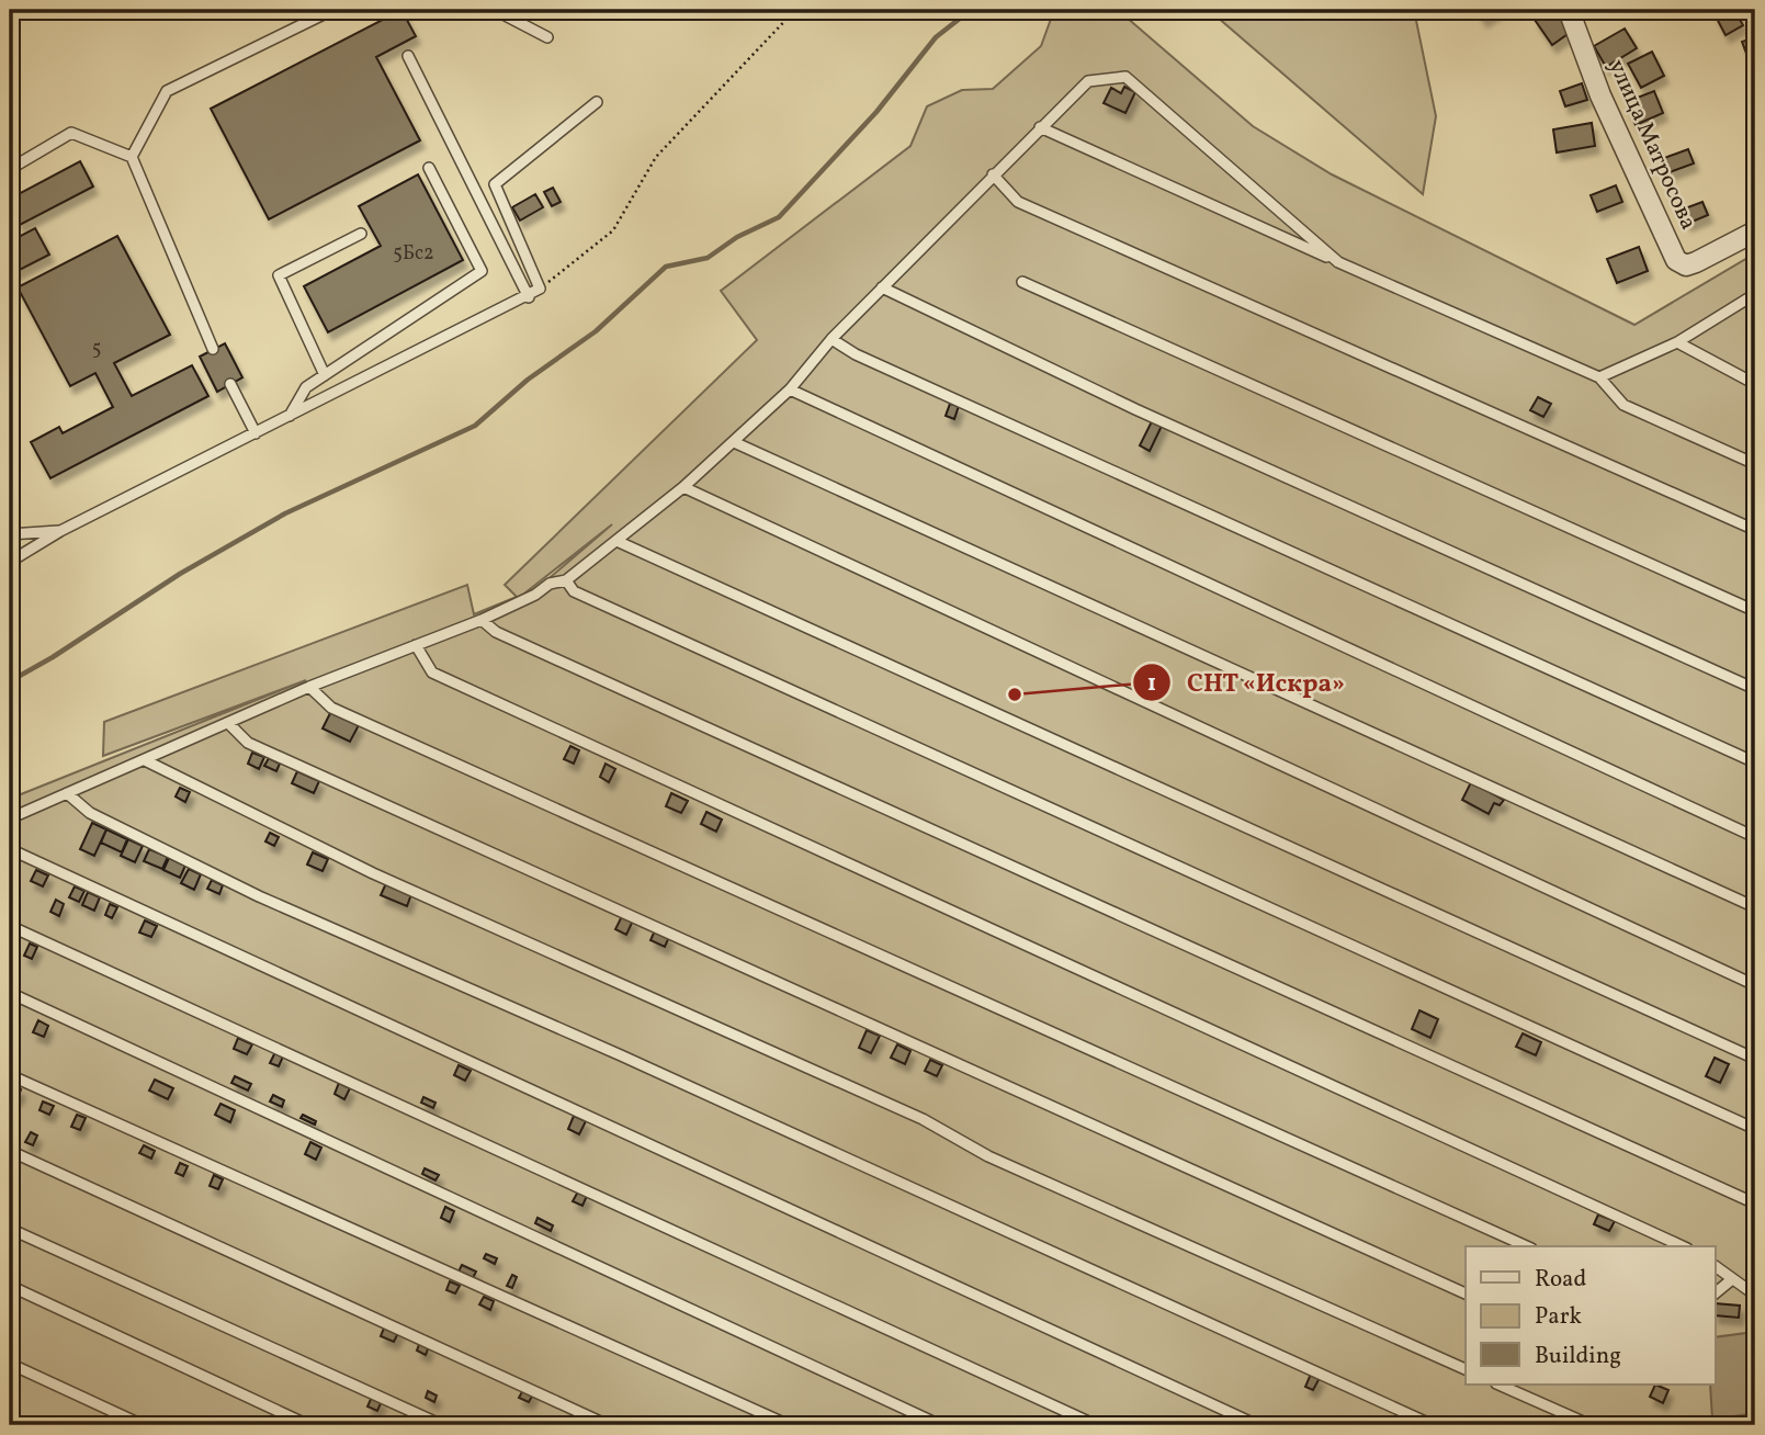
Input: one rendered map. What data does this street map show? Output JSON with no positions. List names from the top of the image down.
{
  "streets": {
    "street": ["улица Матросова"]
  },
  "places": ["СНТ «Искра»"],
  "house_numbers": ["5Бс2", "5"],
  "legend": ["Road", "Park", "Building"]
}
